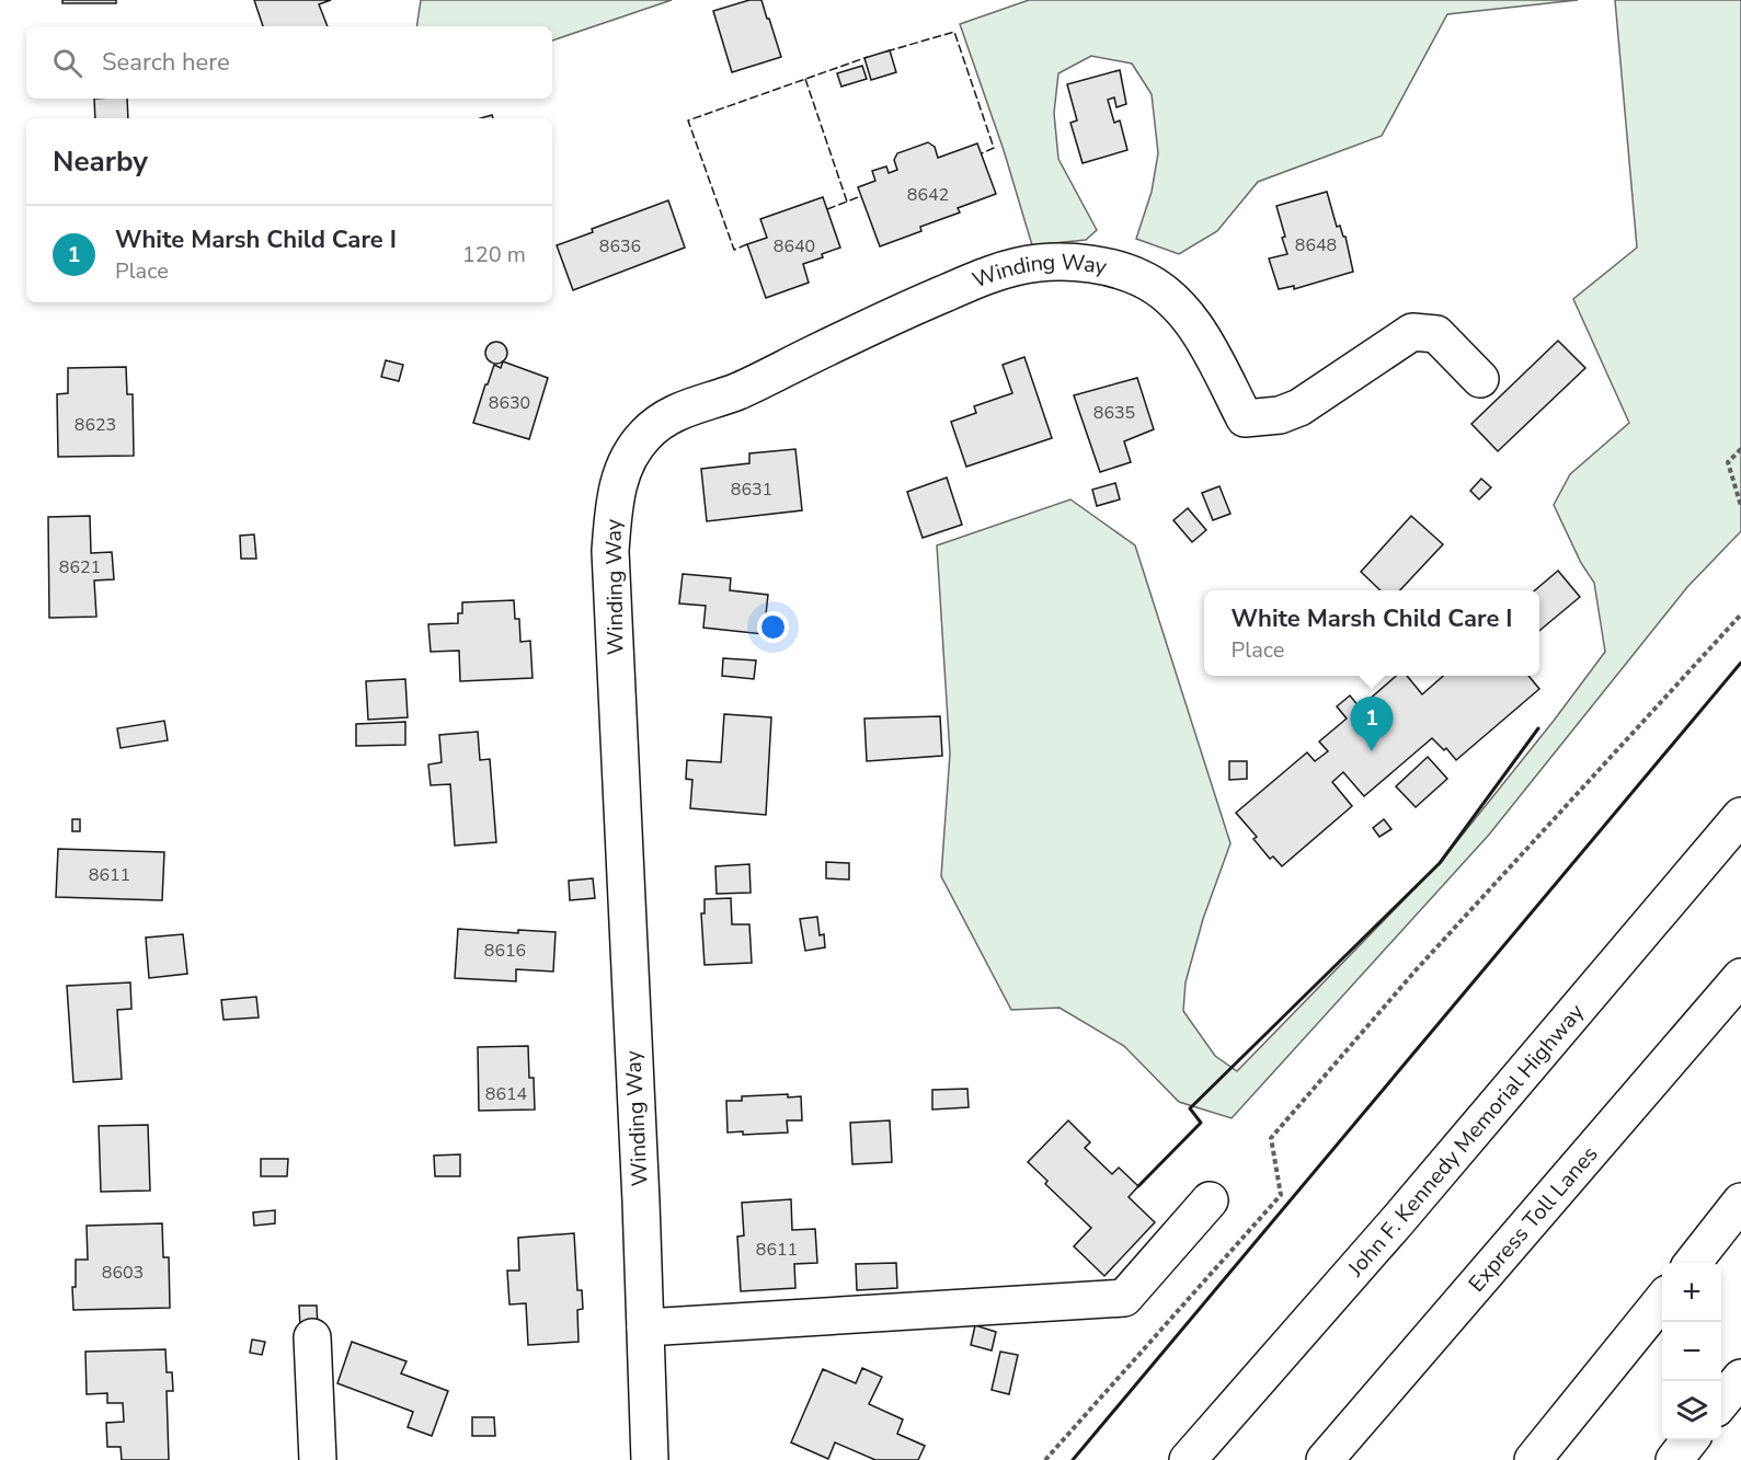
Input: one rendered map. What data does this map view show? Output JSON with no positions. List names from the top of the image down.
{
  "streets": {
    "main road": ["Winding Way", "John F. Kennedy Memorial Highway", "Express Toll Lanes"]
  },
  "house_numbers": [
    "8642",
    "8648",
    "8636",
    "8640",
    "8630",
    "8635",
    "8623",
    "8631",
    "8621",
    "8611",
    "8616",
    "8614",
    "8611",
    "8603"
  ],
  "page": {
    "search": "Search here",
    "heading": "Nearby",
    "list": [
      {
        "mark": "1",
        "name": "White Marsh Child Care I",
        "note": "Place",
        "value": "120 m"
      }
    ],
    "popup": ["White Marsh Child Care I", "Place"],
    "pins": "1",
    "map_buttons": ["+", "−"]
  }
}
